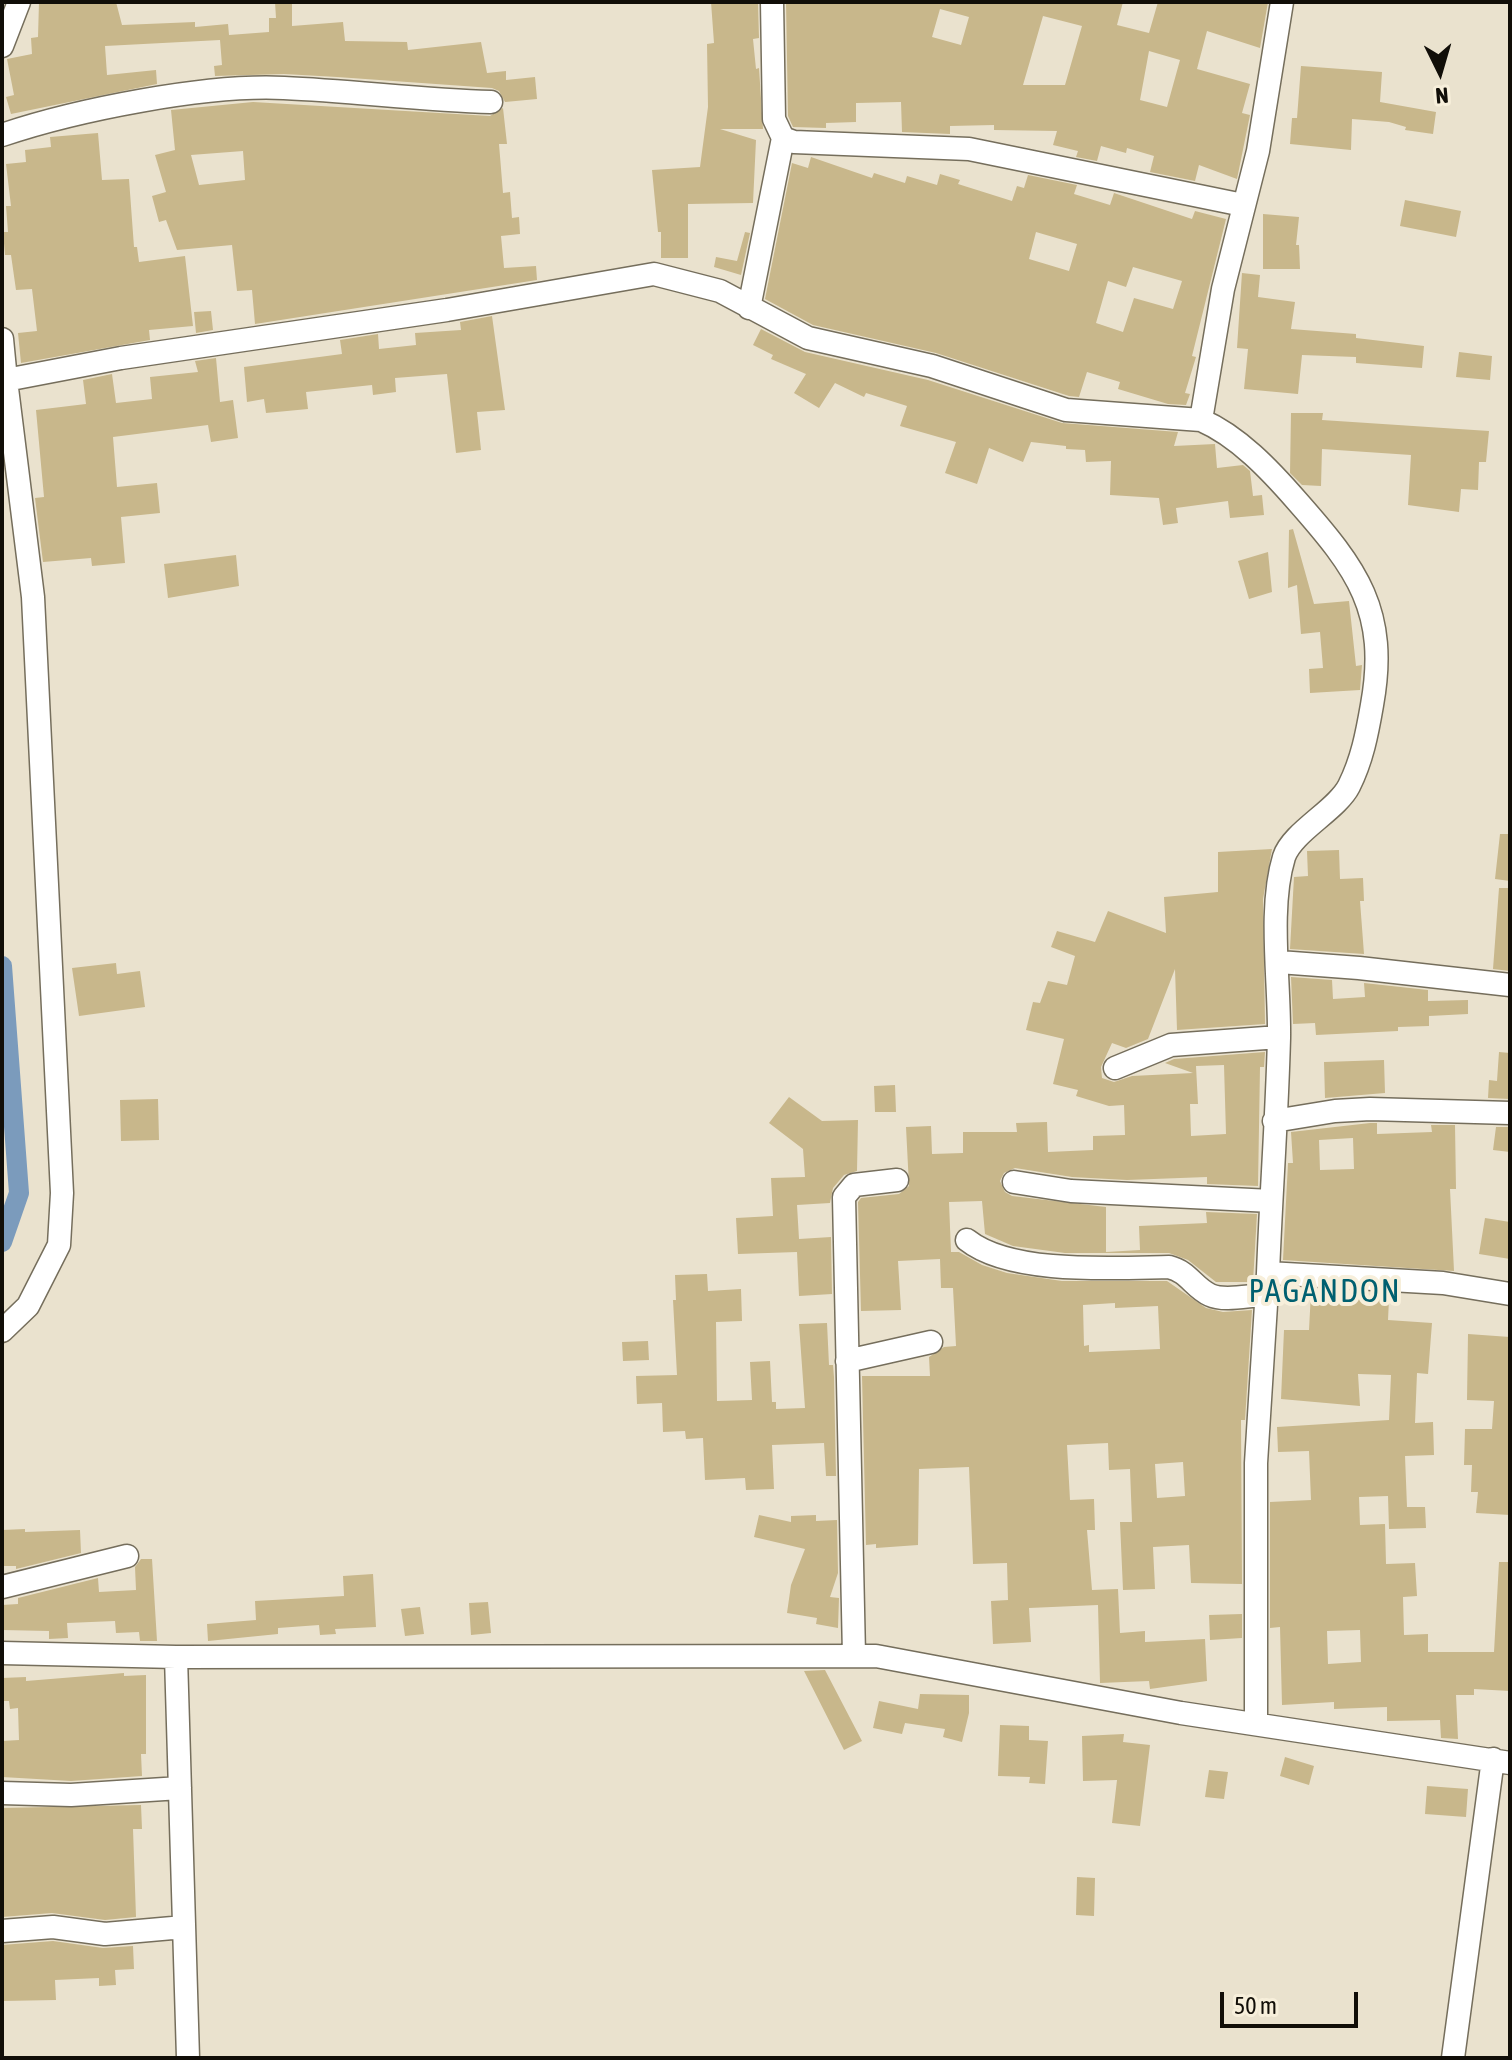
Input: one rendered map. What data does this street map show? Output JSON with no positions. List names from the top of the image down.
{
  "districts": ["PAGANDON"],
  "scale_bar": "50 m",
  "north": "bottom"
}
